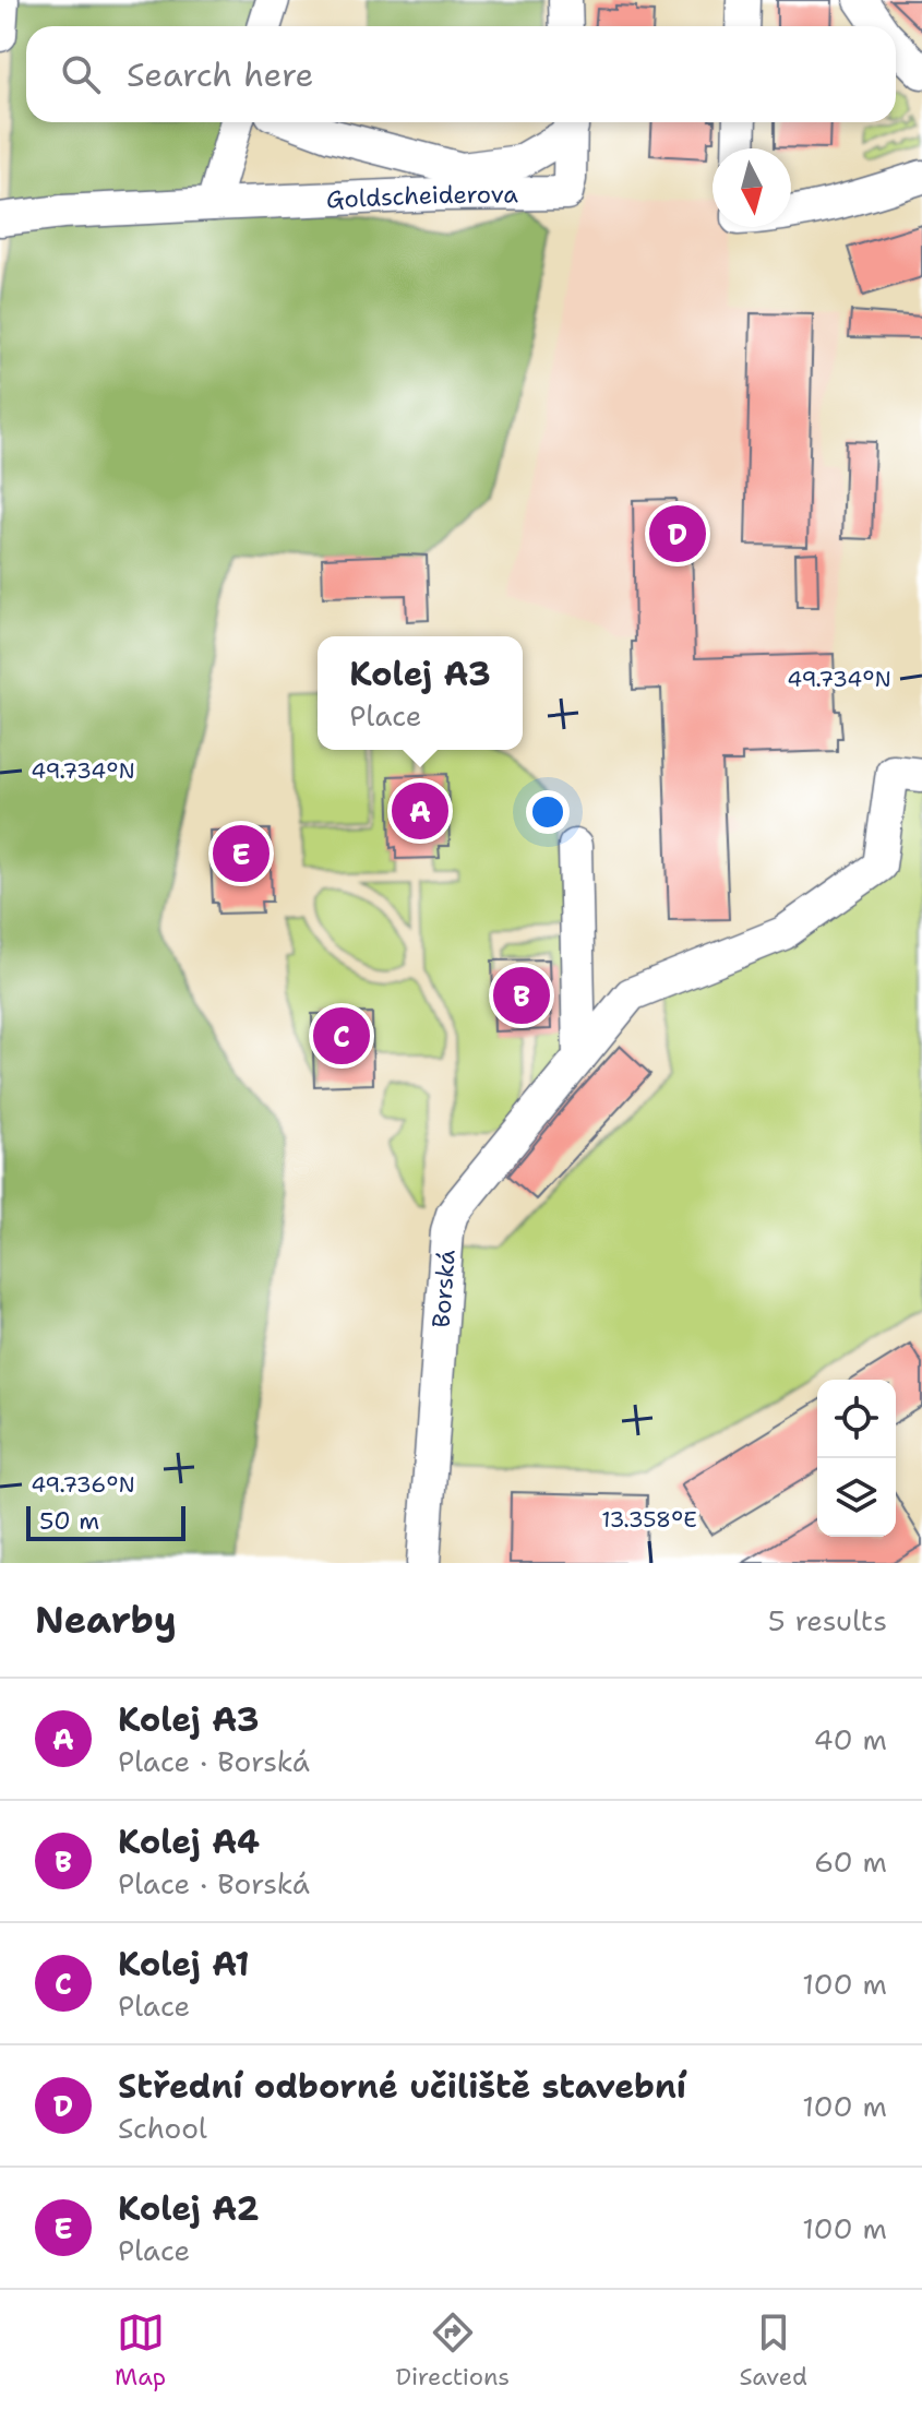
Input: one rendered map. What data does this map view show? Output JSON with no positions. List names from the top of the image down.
{
  "streets": {
    "street": ["Goldscheiderova", "Borská"]
  },
  "scale_bar": "50 m",
  "north": "bottom",
  "page": {
    "search": "Search here",
    "pins": [
      "D",
      "A",
      "E",
      "B",
      "C"
    ],
    "popup": ["Kolej A3", "Place"],
    "scale": "50 m",
    "heading": ["Nearby", "5 results"],
    "list": [
      {
        "mark": "A",
        "name": "Kolej A3",
        "note": "Place · Borská",
        "value": "40 m"
      },
      {
        "mark": "B",
        "name": "Kolej A4",
        "note": "Place · Borská",
        "value": "60 m"
      },
      {
        "mark": "C",
        "name": "Kolej A1",
        "note": "Place",
        "value": "100 m"
      },
      {
        "mark": "D",
        "name": "Střední odborné učiliště stavební",
        "note": "School",
        "value": "100 m"
      },
      {
        "mark": "E",
        "name": "Kolej A2",
        "note": "Place",
        "value": "100 m"
      }
    ],
    "nav": ["Map", "Directions", "Saved"]
  },
  "coordinates": ["49.734°N", "49.736°N", "13.358°E"]
}
